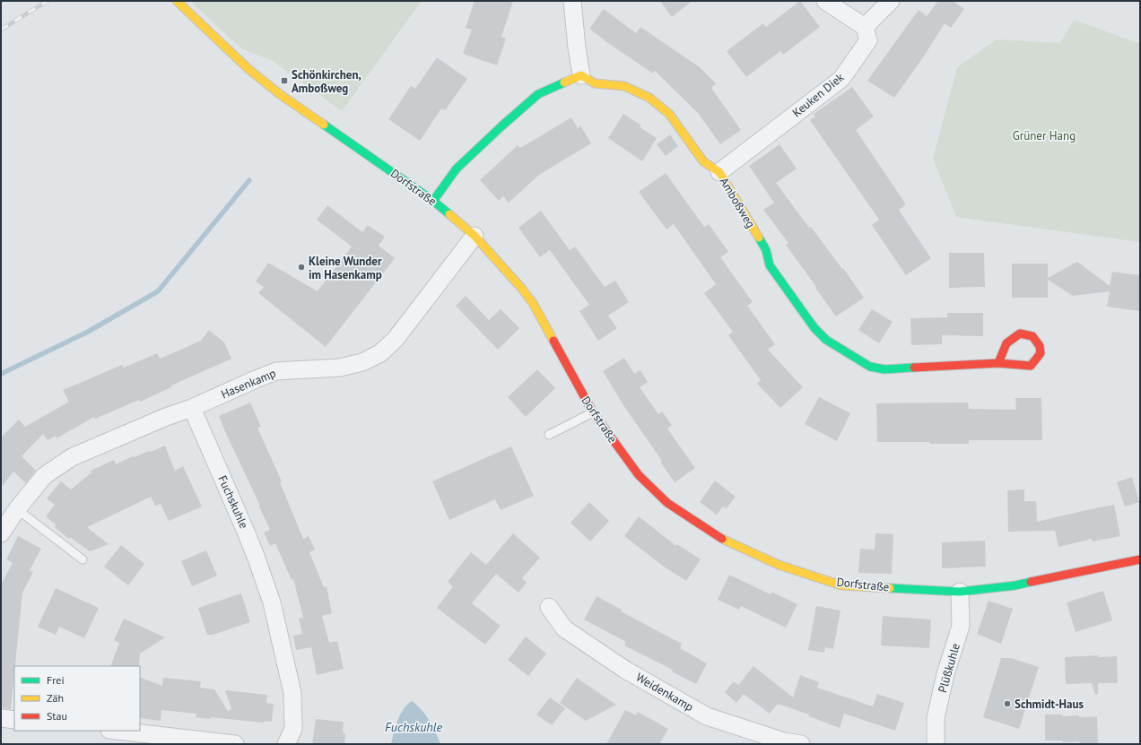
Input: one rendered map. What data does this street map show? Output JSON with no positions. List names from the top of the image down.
{
  "streets": {
    "street": [
      "Keuken Diek",
      "Dorfstraße",
      "Amboßweg",
      "Hasenkamp",
      "Fuchskuhle",
      "Plüßkuhle",
      "Weidenkamp"
    ]
  },
  "crossings": [
    ["Keuken Diek", "Amboßweg"],
    ["Dorfstraße", "Hasenkamp"],
    ["Dorfstraße", "Plüßkuhle"],
    ["Hasenkamp", "Fuchskuhle"]
  ],
  "water": ["Fuchskuhle"],
  "parks": ["Grüner Hang"],
  "places": {
    "transit": ["Schönkirchen, Amboßweg"],
    "other": ["Kleine Wunder im Hasenkamp", "Schmidt-Haus"]
  },
  "legend": ["Frei", "Zäh", "Stau"]
}
